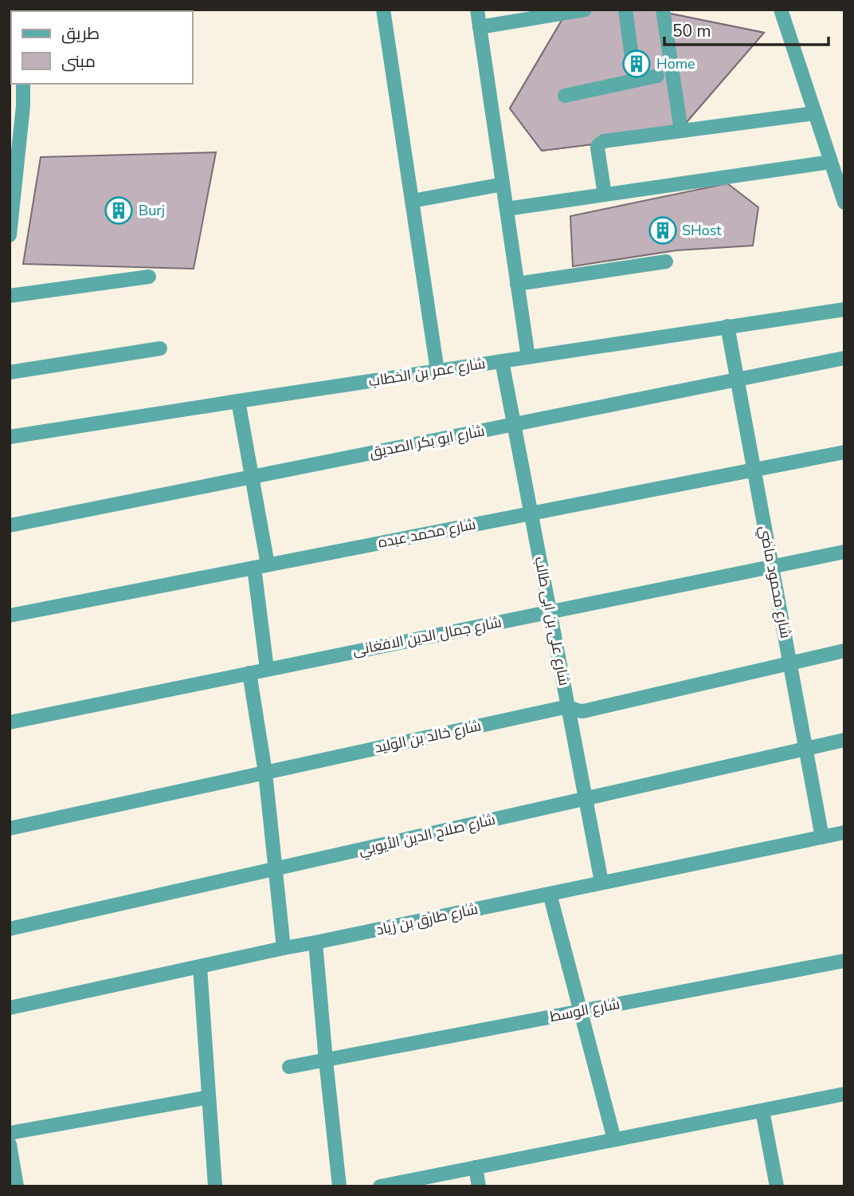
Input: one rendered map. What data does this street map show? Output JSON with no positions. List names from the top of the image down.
{
  "streets": {
    "street": [
      "شارع عمر بن الخطاب",
      "شارع ابو بكر الصديق",
      "شارع محمد عبده",
      "شارع محمود ماضي",
      "شارع على بن ابى طالب",
      "شارع جمال الدين الافغانى",
      "شارع خالد بن الوليد",
      "شارع صلاح الدين الأيوبي",
      "شارع طارق بن زياد",
      "شارع الوسط"
    ]
  },
  "crossings": [
    ["شارع عمر بن الخطاب", "شارع محمود ماضي"],
    ["شارع عمر بن الخطاب", "شارع على بن ابى طالب"],
    ["شارع ابو بكر الصديق", "شارع محمود ماضي"],
    ["شارع ابو بكر الصديق", "شارع على بن ابى طالب"],
    ["شارع محمد عبده", "شارع محمود ماضي"],
    ["شارع محمد عبده", "شارع على بن ابى طالب"],
    ["شارع محمود ماضي", "شارع جمال الدين الافغانى"],
    ["شارع محمود ماضي", "شارع خالد بن الوليد"],
    ["شارع محمود ماضي", "شارع صلاح الدين الأيوبي"],
    ["شارع محمود ماضي", "شارع طارق بن زياد"],
    ["شارع على بن ابى طالب", "شارع جمال الدين الافغانى"],
    ["شارع على بن ابى طالب", "شارع خالد بن الوليد"],
    ["شارع على بن ابى طالب", "شارع صلاح الدين الأيوبي"],
    ["شارع على بن ابى طالب", "شارع طارق بن زياد"]
  ],
  "places": {
    "building": ["Home", "Burj", "SHost"]
  },
  "legend": ["طريق", "مبنى"],
  "scale_bar": "50 m"
}
